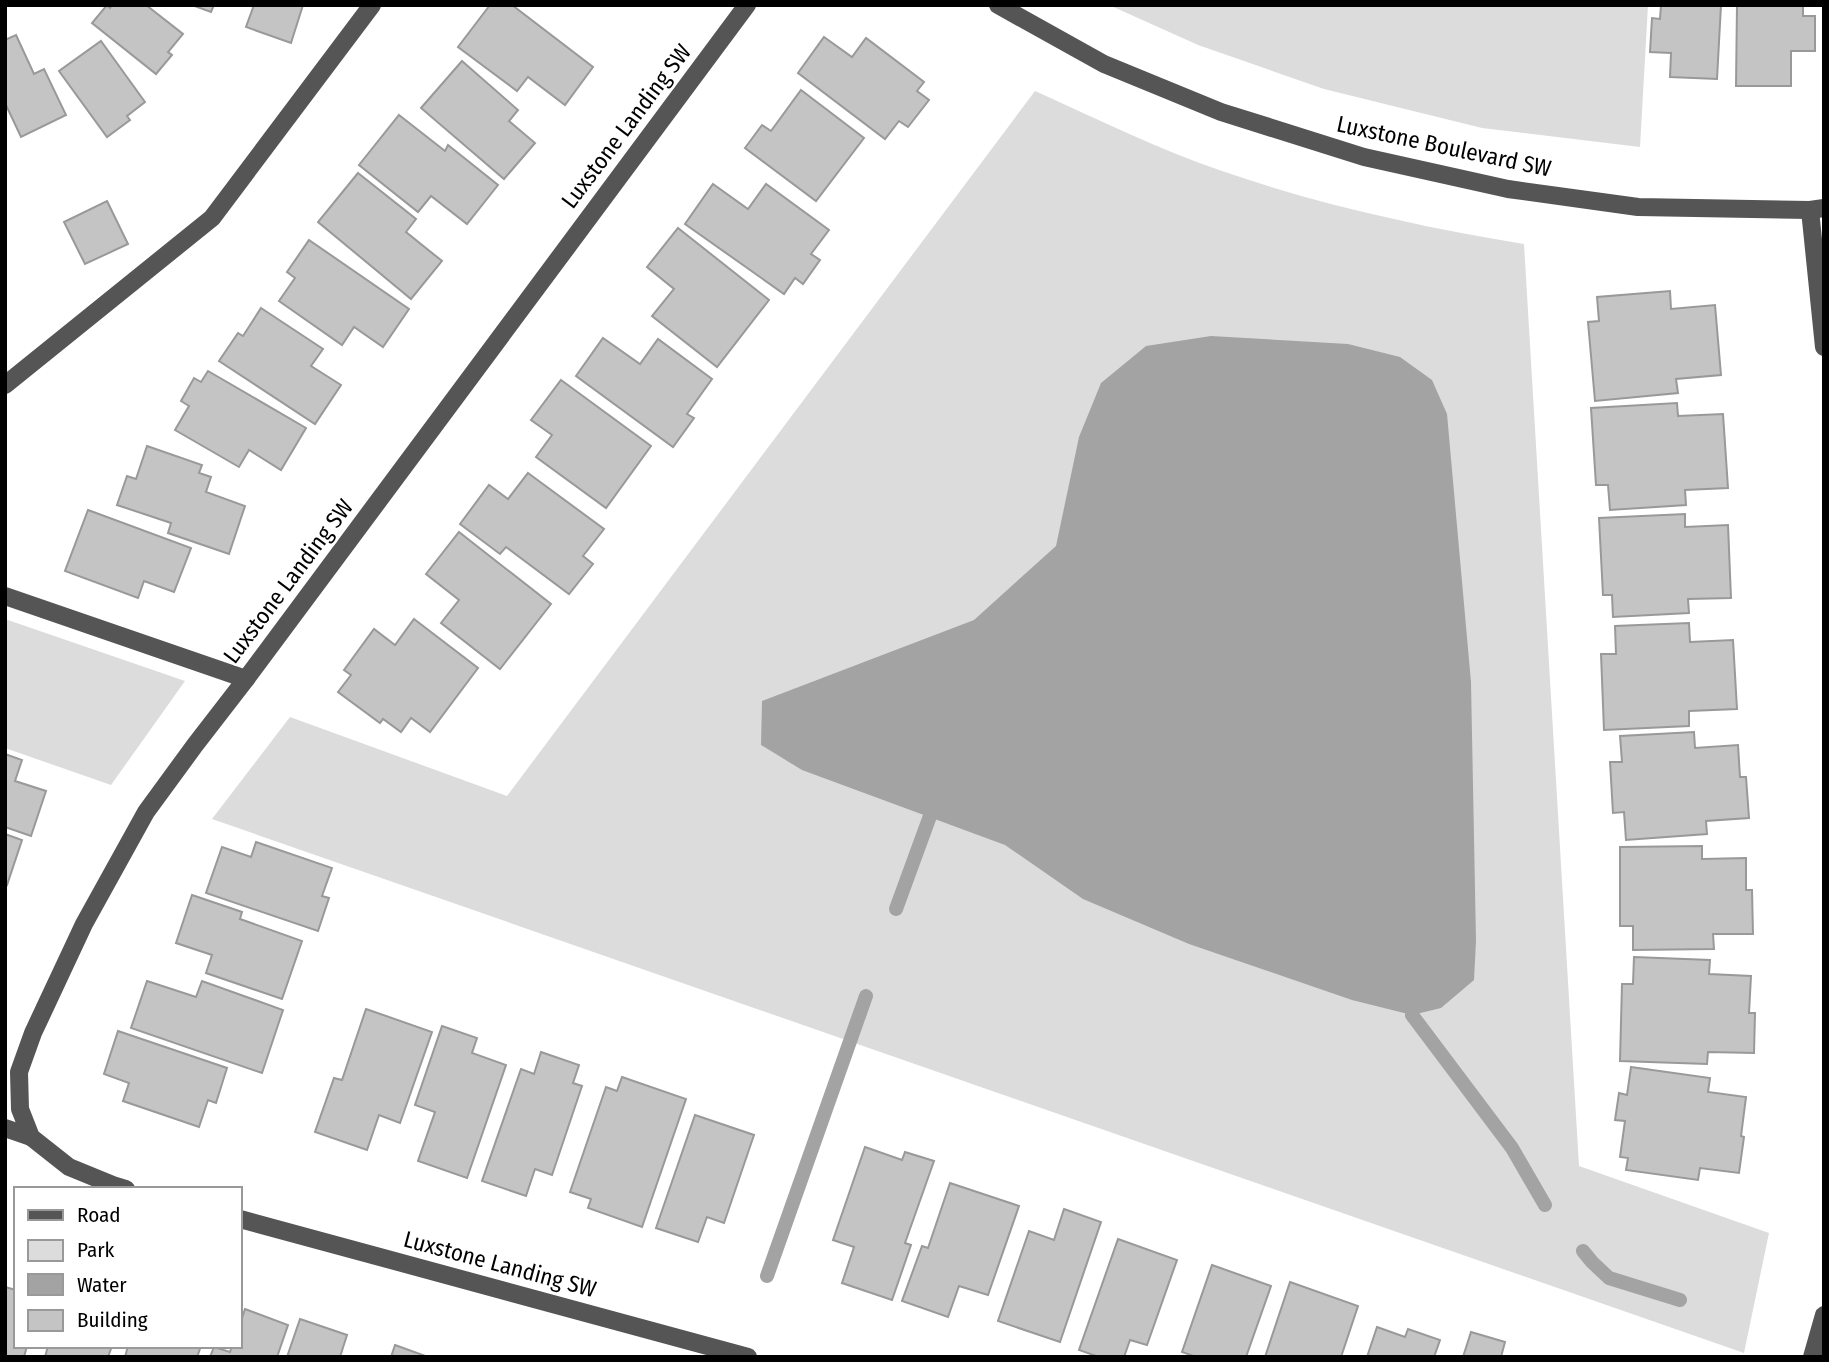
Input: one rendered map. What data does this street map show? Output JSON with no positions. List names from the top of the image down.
{
  "streets": {
    "street": ["Luxstone Landing SW", "Luxstone Boulevard SW"]
  },
  "legend": [
    "Road",
    "Park",
    "Water",
    "Building"
  ]
}
